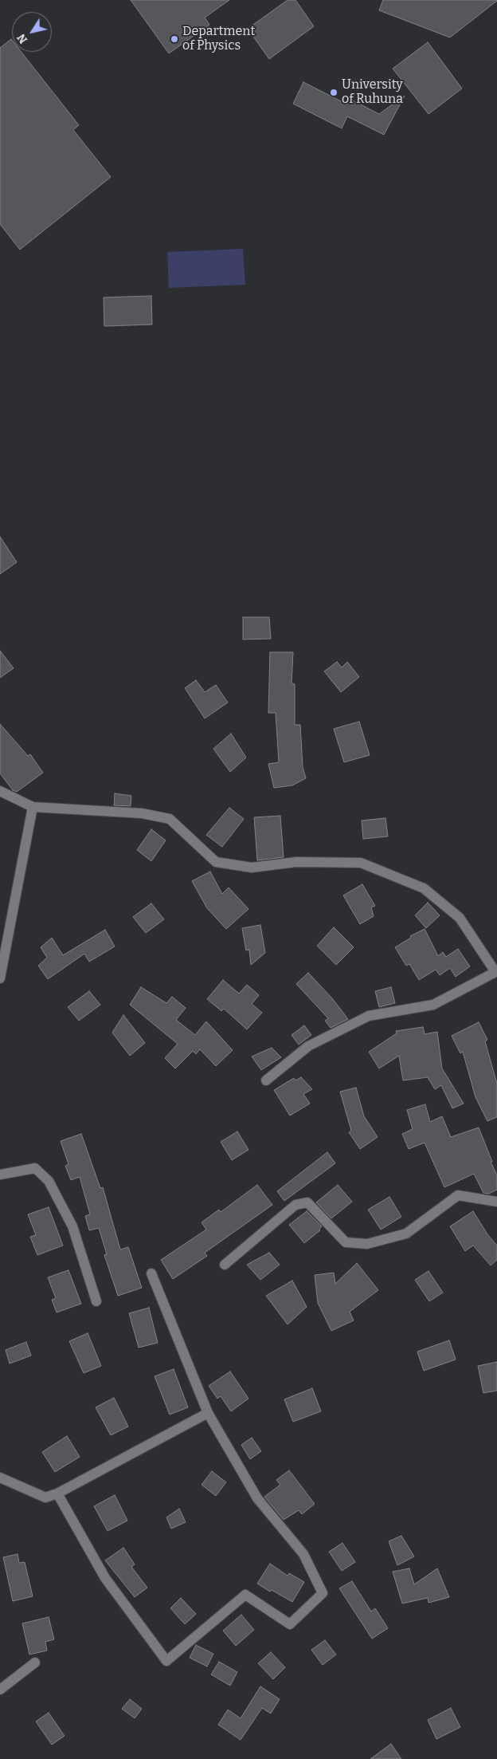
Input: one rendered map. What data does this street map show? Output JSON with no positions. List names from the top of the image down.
{
  "places": ["Department of Physics", "University of Ruhuna"],
  "north": "bottom left"
}
